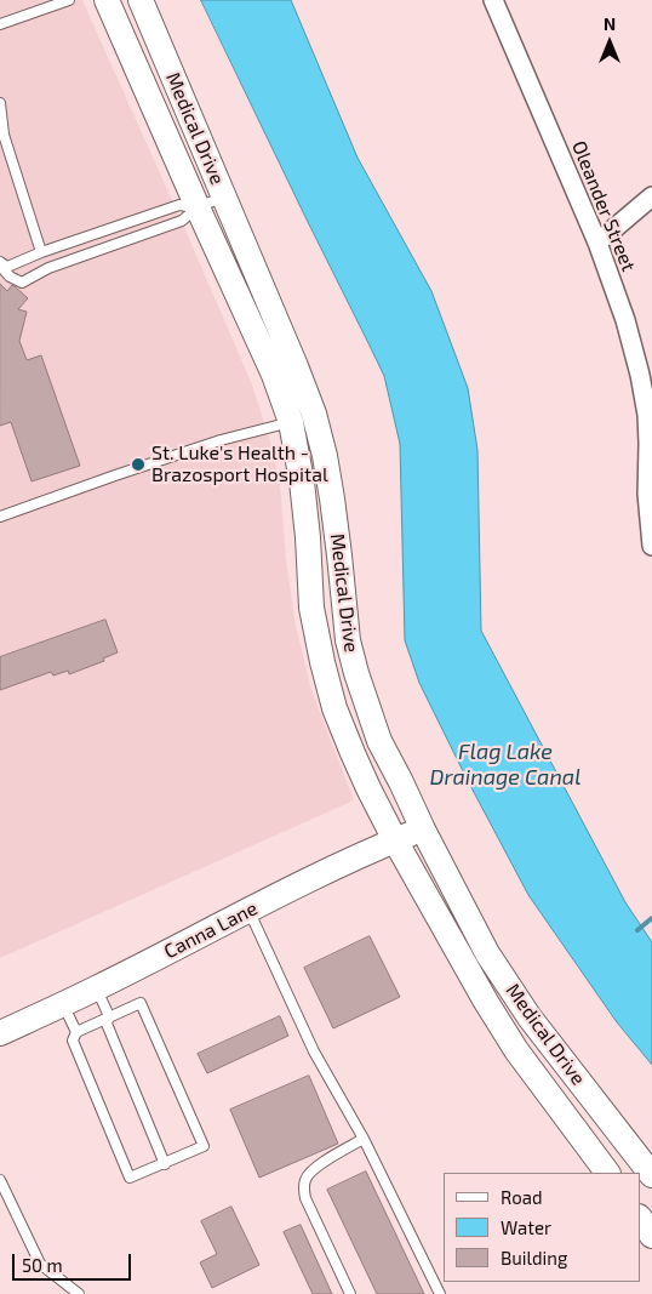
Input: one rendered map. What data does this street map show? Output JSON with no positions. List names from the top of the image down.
{
  "streets": {
    "street": ["Medical Drive", "Oleander Street", "Canna Lane"]
  },
  "crossings": [
    ["Medical Drive", "Canna Lane"]
  ],
  "water": ["Flag Lake Drainage Canal"],
  "places": ["St. Luke's Health - Brazosport Hospital"],
  "legend": ["Road", "Water", "Building"],
  "scale_bar": "50 m",
  "north": "top"
}
